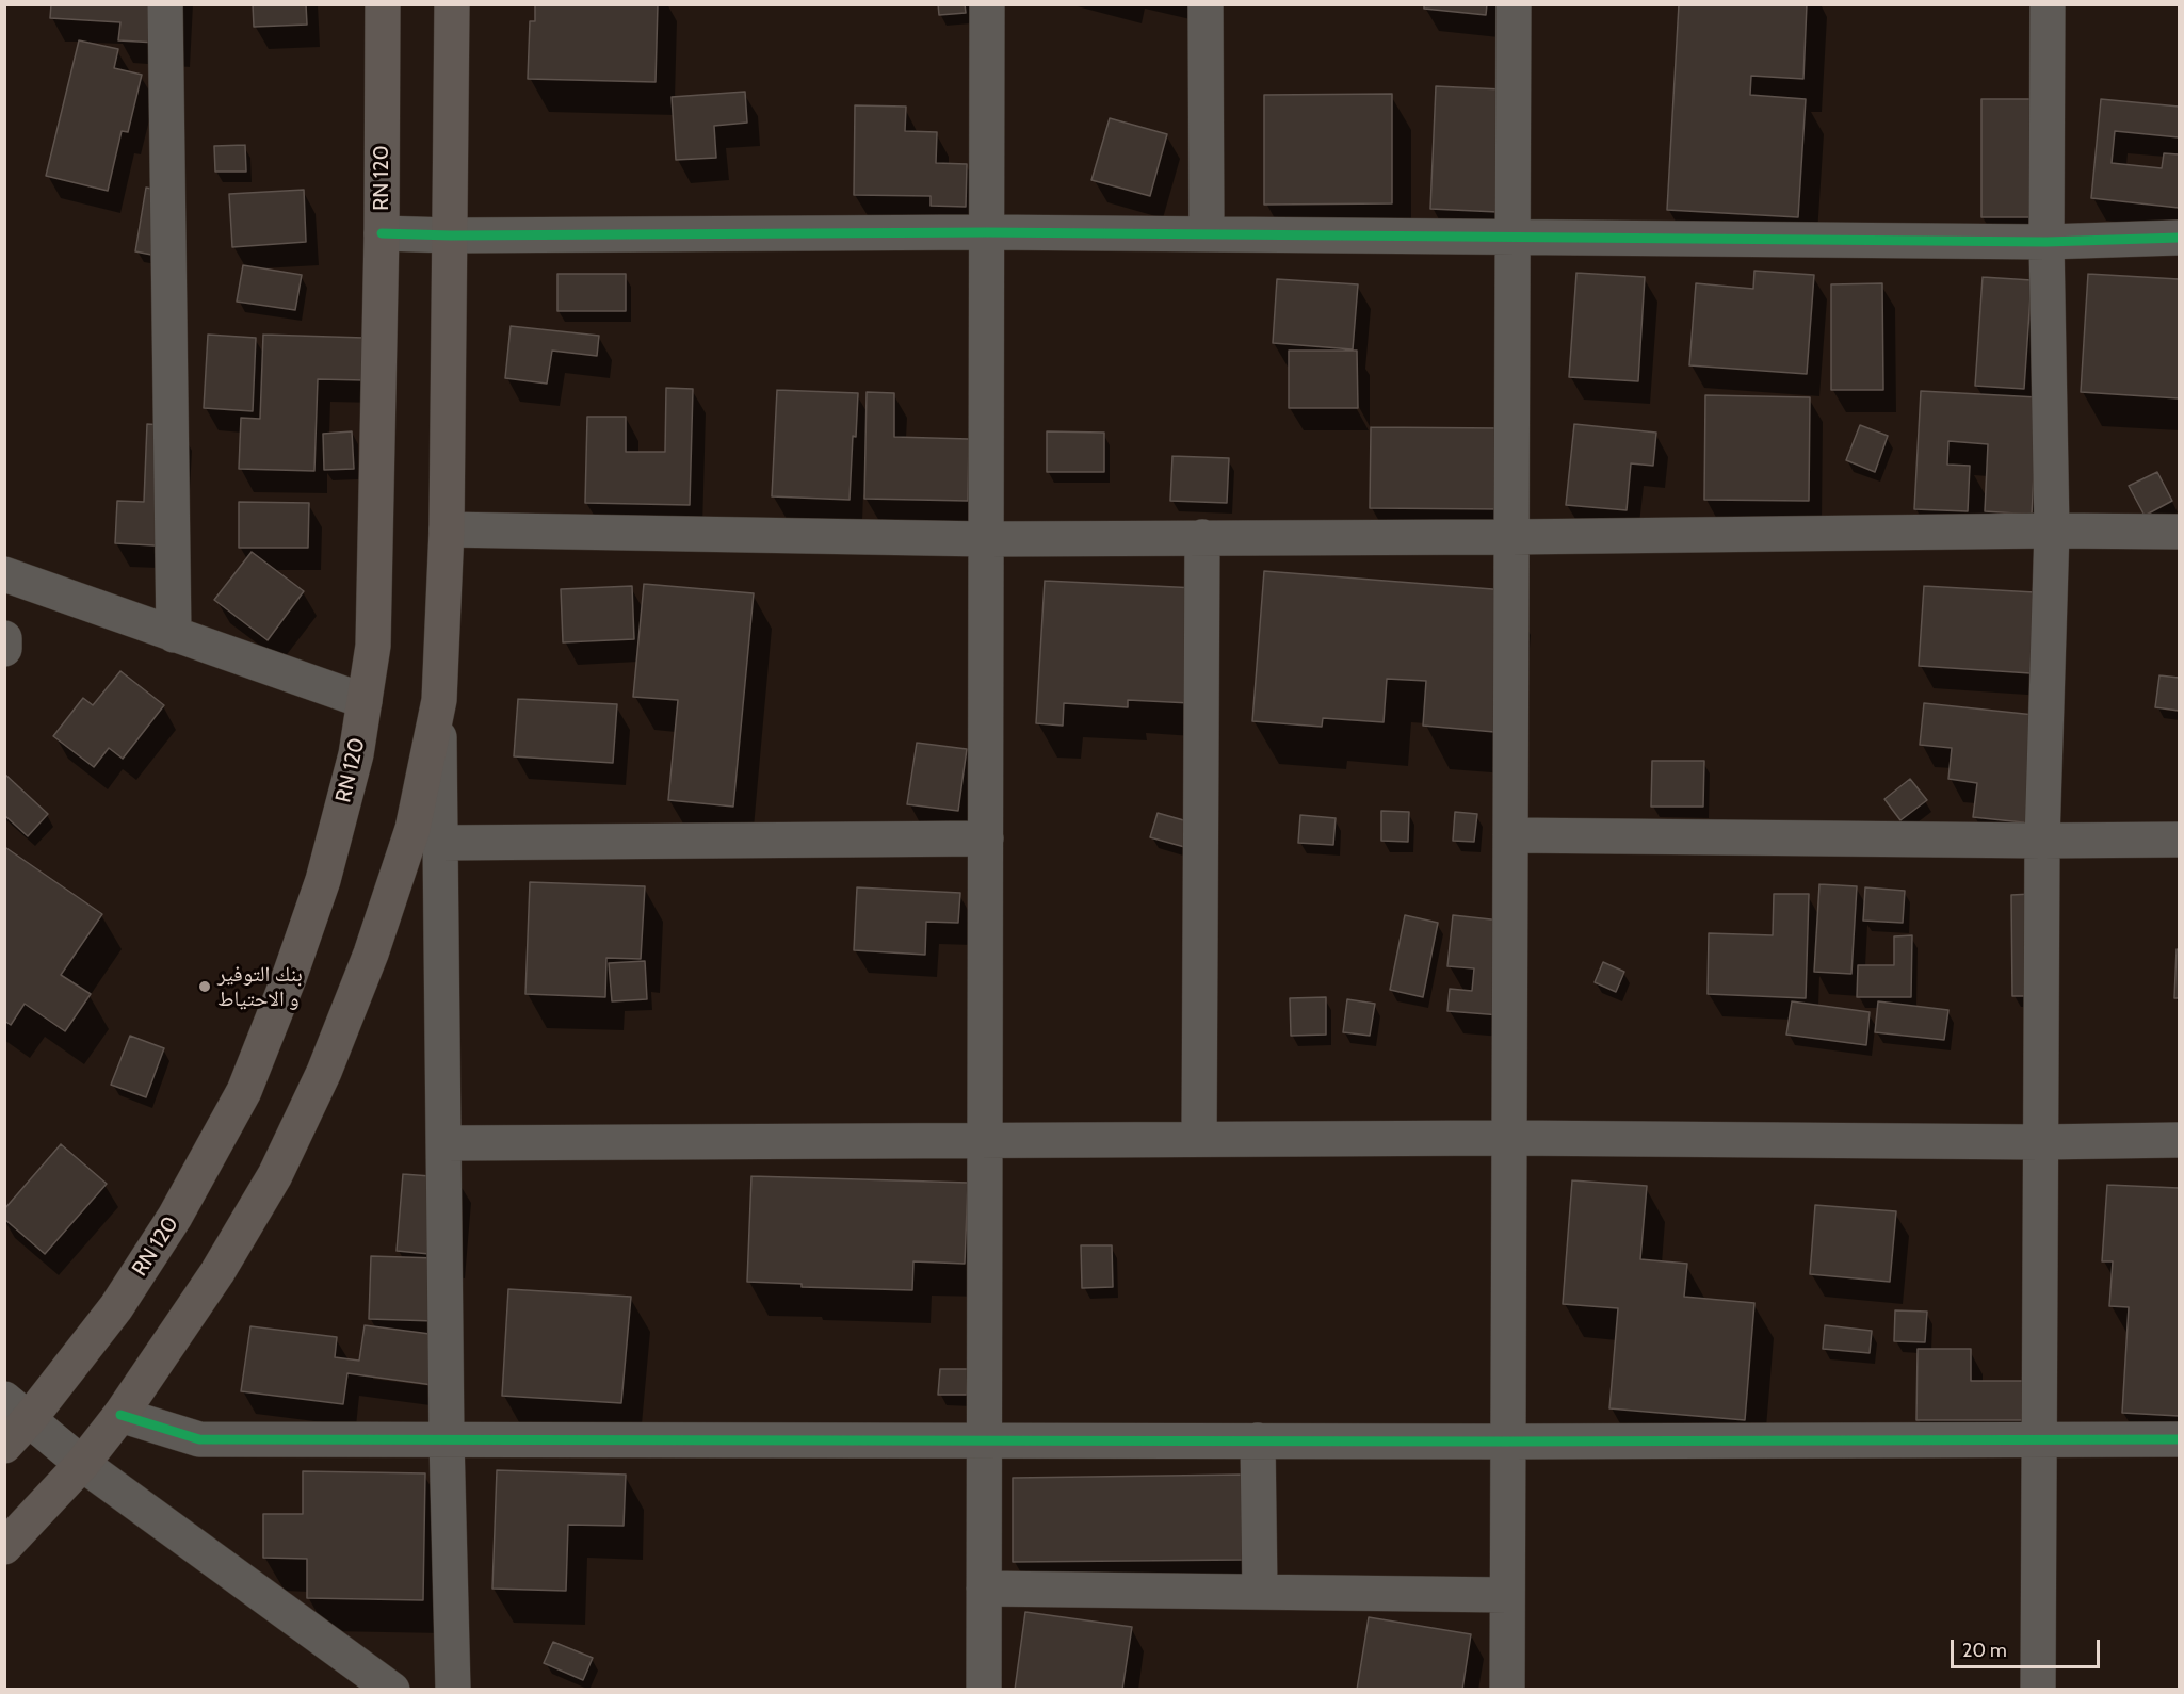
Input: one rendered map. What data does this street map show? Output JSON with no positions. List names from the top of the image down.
{
  "streets": {
    "main road": ["RN 120"]
  },
  "places": ["بنك التوفير و الاحتياط"],
  "scale_bar": "20 m"
}
